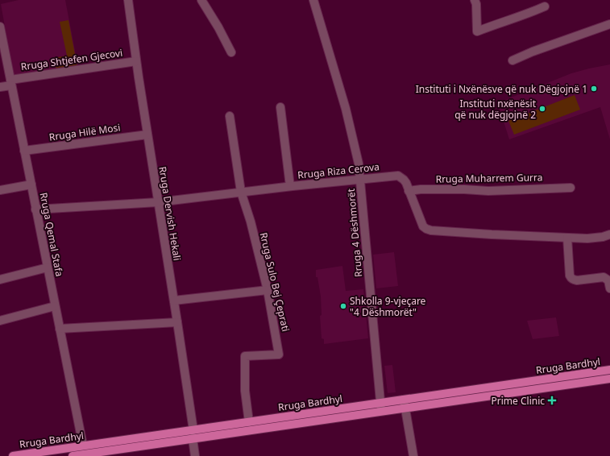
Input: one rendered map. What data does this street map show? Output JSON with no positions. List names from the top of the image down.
{
  "streets": {
    "main road": ["Rruga Bardhyl"],
    "street": [
      "Rruga Shtjefen Gjecovi",
      "Rruga Hilë Mosi",
      "Rruga Riza Cerova",
      "Rruga Muharrem Gurra",
      "Rruga Dervish Hekali",
      "Rruga 4 Dëshmorët",
      "Rruga Qemal Stafa",
      "Rruga Sulo Bej Çeprati"
    ]
  },
  "crossings": [
    ["Rruga Shtjefen Gjecovi", "Rruga Dervish Hekali"],
    ["Rruga Shtjefen Gjecovi", "Rruga Qemal Stafa"],
    ["Rruga Hilë Mosi", "Rruga Dervish Hekali"],
    ["Rruga Hilë Mosi", "Rruga Qemal Stafa"],
    ["Rruga Riza Cerova", "Rruga Muharrem Gurra"],
    ["Rruga Riza Cerova", "Rruga Dervish Hekali"],
    ["Rruga Riza Cerova", "Rruga 4 Dëshmorët"],
    ["Rruga Riza Cerova", "Rruga Qemal Stafa"],
    ["Rruga Riza Cerova", "Rruga Sulo Bej Çeprati"],
    ["Rruga Dervish Hekali", "Rruga Bardhyl"],
    ["Rruga 4 Dëshmorët", "Rruga Bardhyl"],
    ["Rruga Qemal Stafa", "Rruga Bardhyl"],
    ["Rruga Sulo Bej Çeprati", "Rruga Bardhyl"]
  ],
  "places": {
    "other": ["Instituti i Nxënësve që nuk Dëgjojnë 1", "Instituti nxënësit që nuk dëgjojnë 2", "Shkolla 9-vjeçare \"4 Dëshmorët\""],
    "health": ["Prime Clinic"]
  }
}
